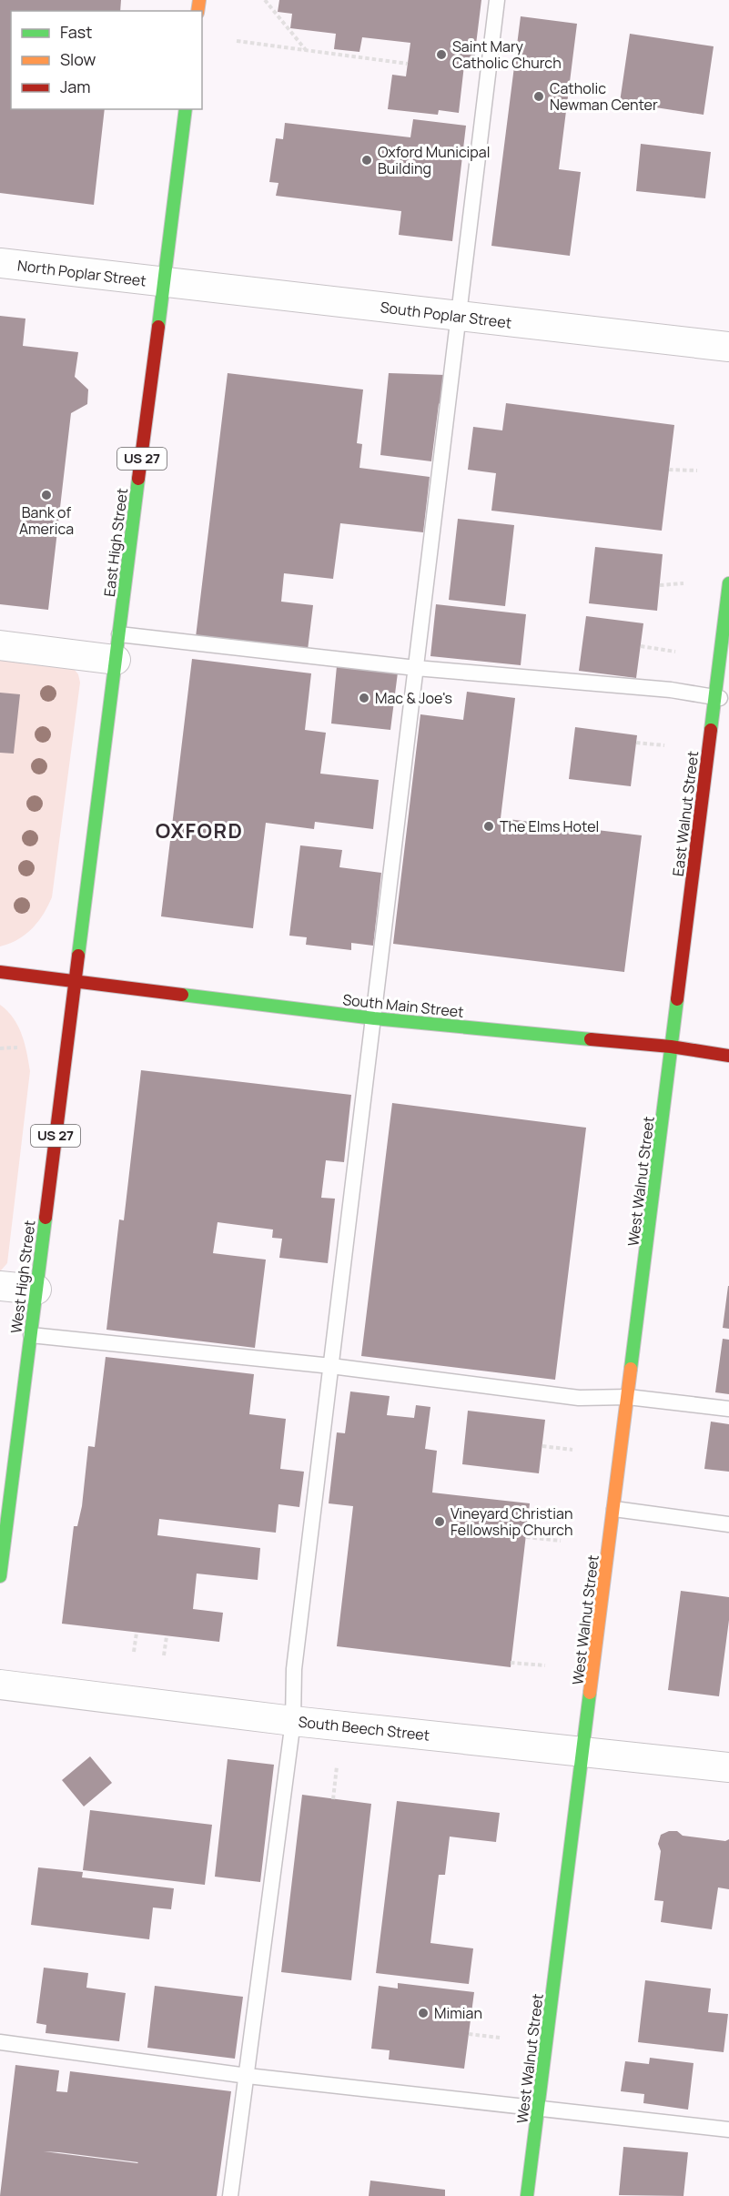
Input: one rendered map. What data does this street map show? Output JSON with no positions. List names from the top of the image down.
{
  "streets": {
    "main road": [
      "US 27",
      "East High Street",
      "East Walnut Street",
      "South Main Street",
      "West Walnut Street",
      "West High Street"
    ],
    "street": ["North Poplar Street", "South Poplar Street", "South Beech Street"]
  },
  "crossings": [
    ["North Poplar Street", "South Poplar Street"],
    ["North Poplar Street", "East High Street"],
    ["South Poplar Street", "East High Street"],
    ["East High Street", "South Main Street"],
    ["East High Street", "West High Street"],
    ["East Walnut Street", "South Main Street"],
    ["East Walnut Street", "West Walnut Street"],
    ["South Main Street", "West Walnut Street"],
    ["South Main Street", "West High Street"],
    ["West Walnut Street", "South Beech Street"]
  ],
  "districts": ["OXFORD"],
  "places": [
    "Saint Mary Catholic Church",
    "Catholic Newman Center",
    "Oxford Municipal Building",
    "Bank of America",
    "Mac & Joe's",
    "The Elms Hotel",
    "Vineyard Christian Fellowship Church",
    "Mimian"
  ],
  "legend": ["Fast", "Slow", "Jam"]
}
